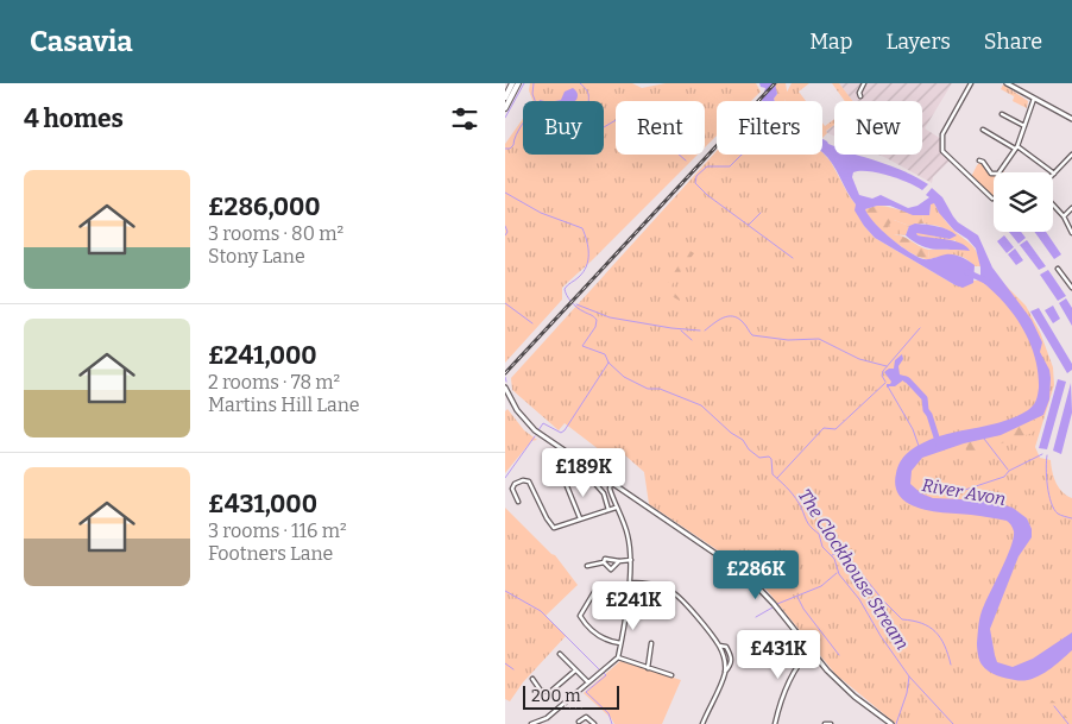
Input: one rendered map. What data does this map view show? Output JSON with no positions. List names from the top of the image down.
{
  "water": ["River Avon", "The Clockhouse Stream"],
  "scale_bar": "200 m",
  "page": {
    "header": "Casavia",
    "nav": ["Map", "Layers", "Share"],
    "heading": "4 homes",
    "chip": [
      "Buy",
      "Rent",
      "Filters",
      "New"
    ],
    "list": [
      {
        "name": "£286,000",
        "note": "3 rooms · 80 m² · Stony Lane"
      },
      {
        "name": "£241,000",
        "note": "2 rooms · 78 m² · Martins Hill Lane"
      },
      {
        "name": "£431,000",
        "note": "3 rooms · 116 m² · Footners Lane"
      }
    ],
    "price": [
      "£189K",
      "£286K",
      "£241K",
      "£431K"
    ],
    "scale": "200 m"
  }
}
